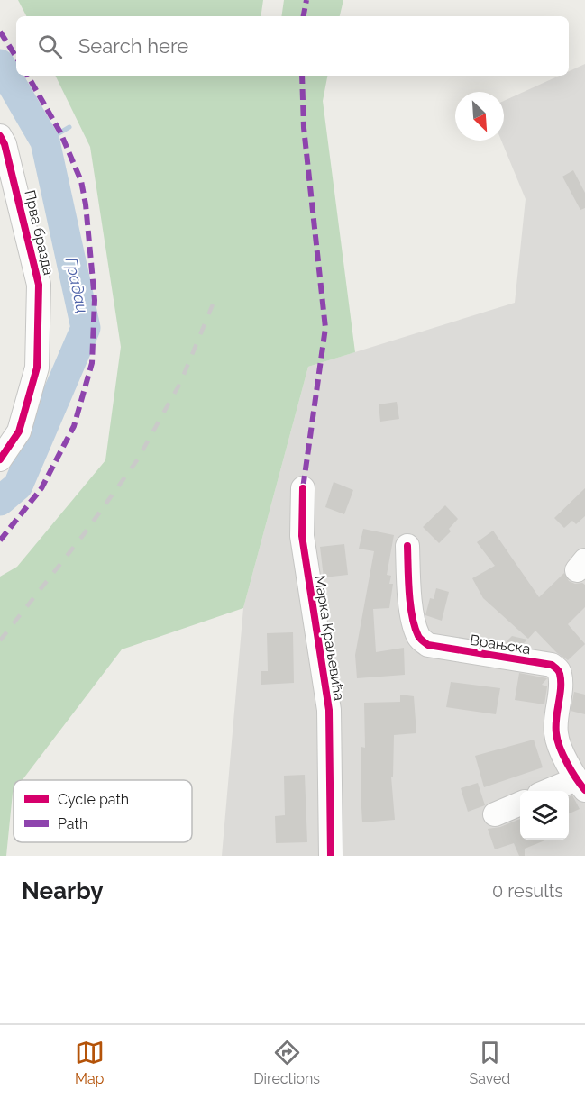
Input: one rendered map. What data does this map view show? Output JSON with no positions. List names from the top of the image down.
{
  "streets": {
    "street": ["Прва бразда", "Марка Краљевића", "Врањска"]
  },
  "water": ["Градац"],
  "legend": ["Cycle path", "Path"],
  "north": "bottom right",
  "page": {
    "search": "Search here",
    "heading": ["Nearby", "0 results"],
    "nav": ["Map", "Directions", "Saved"]
  }
}
